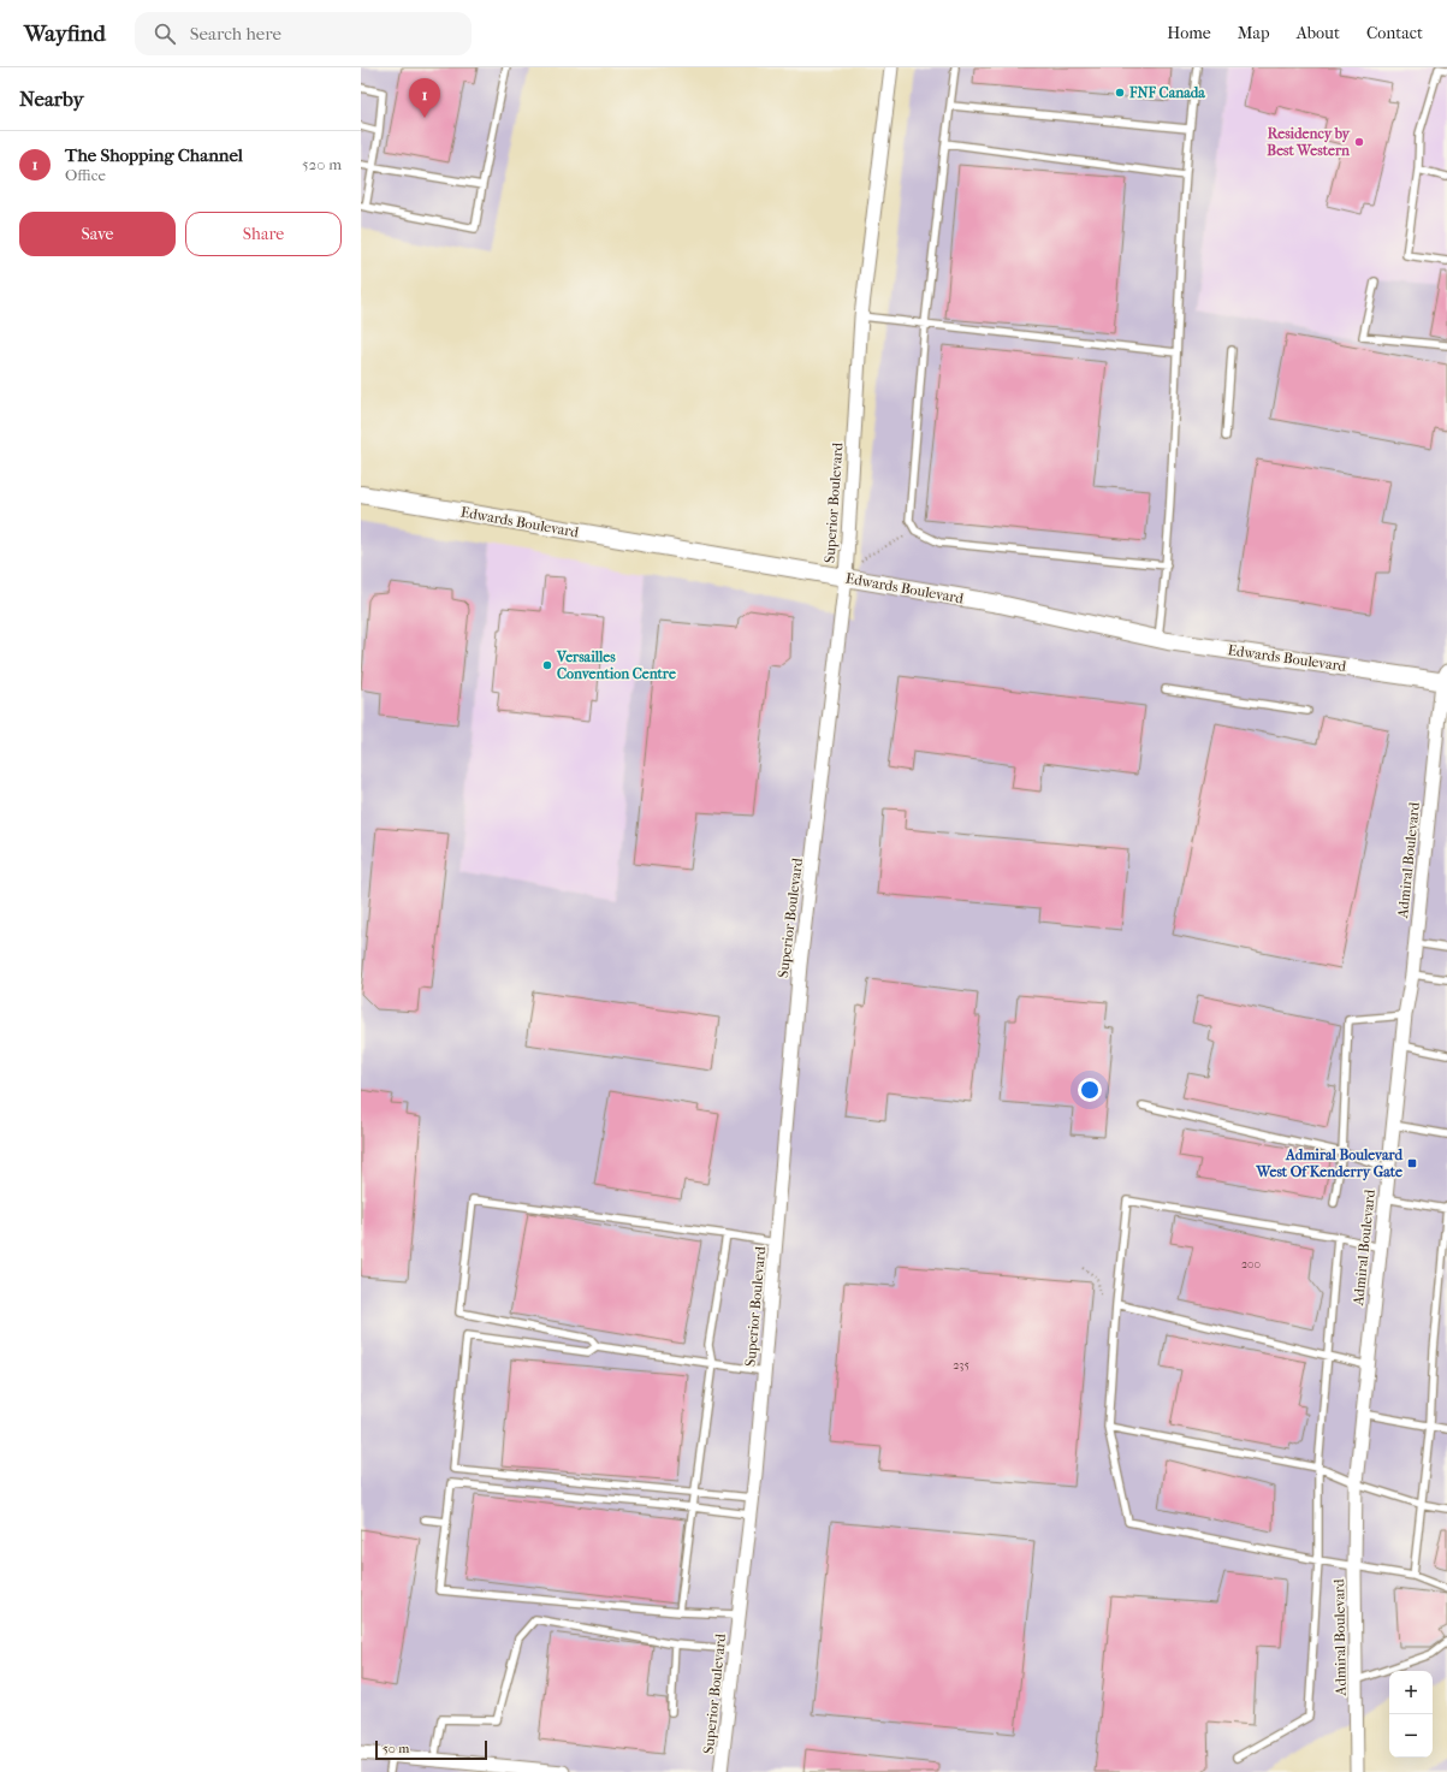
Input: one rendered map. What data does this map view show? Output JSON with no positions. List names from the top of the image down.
{
  "streets": {
    "street": ["Superior Boulevard", "Edwards Boulevard", "Admiral Boulevard"]
  },
  "crossings": [
    ["Superior Boulevard", "Edwards Boulevard"],
    ["Edwards Boulevard", "Admiral Boulevard"]
  ],
  "places": {
    "other": ["FNF Canada", "Residency by Best Western", "Versailles Convention Centre"],
    "transit": ["Admiral Boulevard West Of Kenderry Gate"]
  },
  "house_numbers": ["200", "235"],
  "scale_bar": "50 m",
  "page": {
    "header": "Wayfind",
    "search": "Search here",
    "nav": [
      "Home",
      "Map",
      "About",
      "Contact"
    ],
    "heading": "Nearby",
    "pins": "1",
    "list": [
      {
        "mark": "1",
        "name": "The Shopping Channel",
        "note": "Office",
        "value": "520 m"
      }
    ],
    "buttons": ["Save", "Share"],
    "map_buttons": ["+", "−"],
    "scale": "50 m"
  }
}
